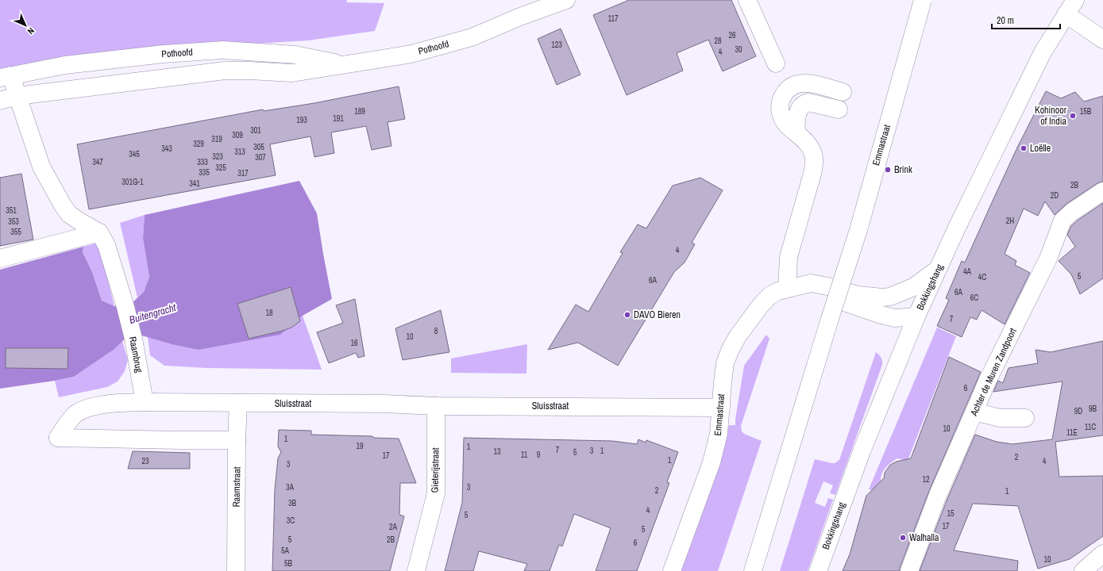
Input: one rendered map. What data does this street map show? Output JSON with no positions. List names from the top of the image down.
{
  "streets": {
    "street": [
      "Pothoofd",
      "Emmastraat",
      "Bokkingshang",
      "Raambrug",
      "Achter de Muren Zandpoort",
      "Sluisstraat",
      "Gieterijstraat",
      "Raamstraat"
    ]
  },
  "crossings": [
    ["Pothoofd", "Raambrug"],
    ["Emmastraat", "Bokkingshang"],
    ["Emmastraat", "Sluisstraat"],
    ["Raambrug", "Sluisstraat"],
    ["Sluisstraat", "Gieterijstraat"],
    ["Sluisstraat", "Raamstraat"]
  ],
  "water": ["Buitengracht"],
  "places": [
    "Kohinoor of India",
    "Loëlle",
    "Brink",
    "DAVO Bieren",
    "Walhalla"
  ],
  "house_numbers": [
    "117",
    "26",
    "28",
    "123",
    "30",
    "4",
    "189",
    "15B",
    "191",
    "193",
    "301",
    "309",
    "319",
    "329",
    "305",
    "343",
    "313",
    "345",
    "323",
    "307",
    "347",
    "333",
    "325",
    "335",
    "317",
    "301G-1",
    "341",
    "2B",
    "2D",
    "351",
    "2H",
    "353",
    "355",
    "4",
    "4A",
    "5",
    "4C",
    "6A",
    "6A",
    "6C",
    "18",
    "7",
    "8",
    "10",
    "16",
    "6",
    "9B",
    "9D",
    "11C",
    "10",
    "11E",
    "1",
    "19",
    "1",
    "7",
    "3",
    "1",
    "13",
    "5",
    "11",
    "9",
    "17",
    "2",
    "1",
    "23",
    "4",
    "3",
    "12",
    "3A",
    "3",
    "2",
    "1",
    "3B",
    "4",
    "15",
    "5",
    "3C",
    "17",
    "2A",
    "5",
    "5",
    "2B",
    "6",
    "5A",
    "10",
    "5B"
  ],
  "scale_bar": "20 m",
  "north": "bottom right"
}
